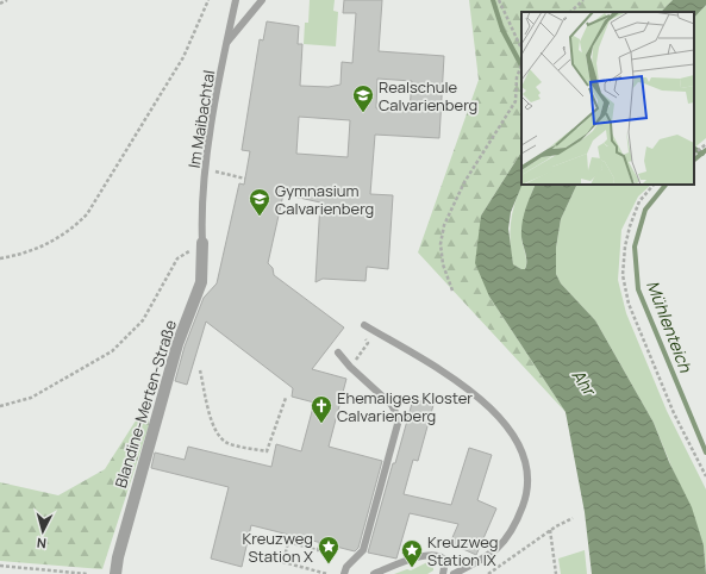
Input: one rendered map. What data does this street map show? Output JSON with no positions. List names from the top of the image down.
{
  "streets": {
    "street": ["Blandine-Merten-Straße"],
    "lane": ["Im Maibachtal"]
  },
  "crossings": [
    ["Im Maibachtal", "Blandine-Merten-Straße"]
  ],
  "water": ["Mühlenteich", "Ahr"],
  "places": {
    "school or university": ["Realschule Calvarienberg", "Gymnasium Calvarienberg"],
    "church": ["Ehemaliges Kloster Calvarienberg"],
    "place": ["Kreuzweg Station X", "Kreuzweg Station IX"]
  },
  "north": "bottom"
}
